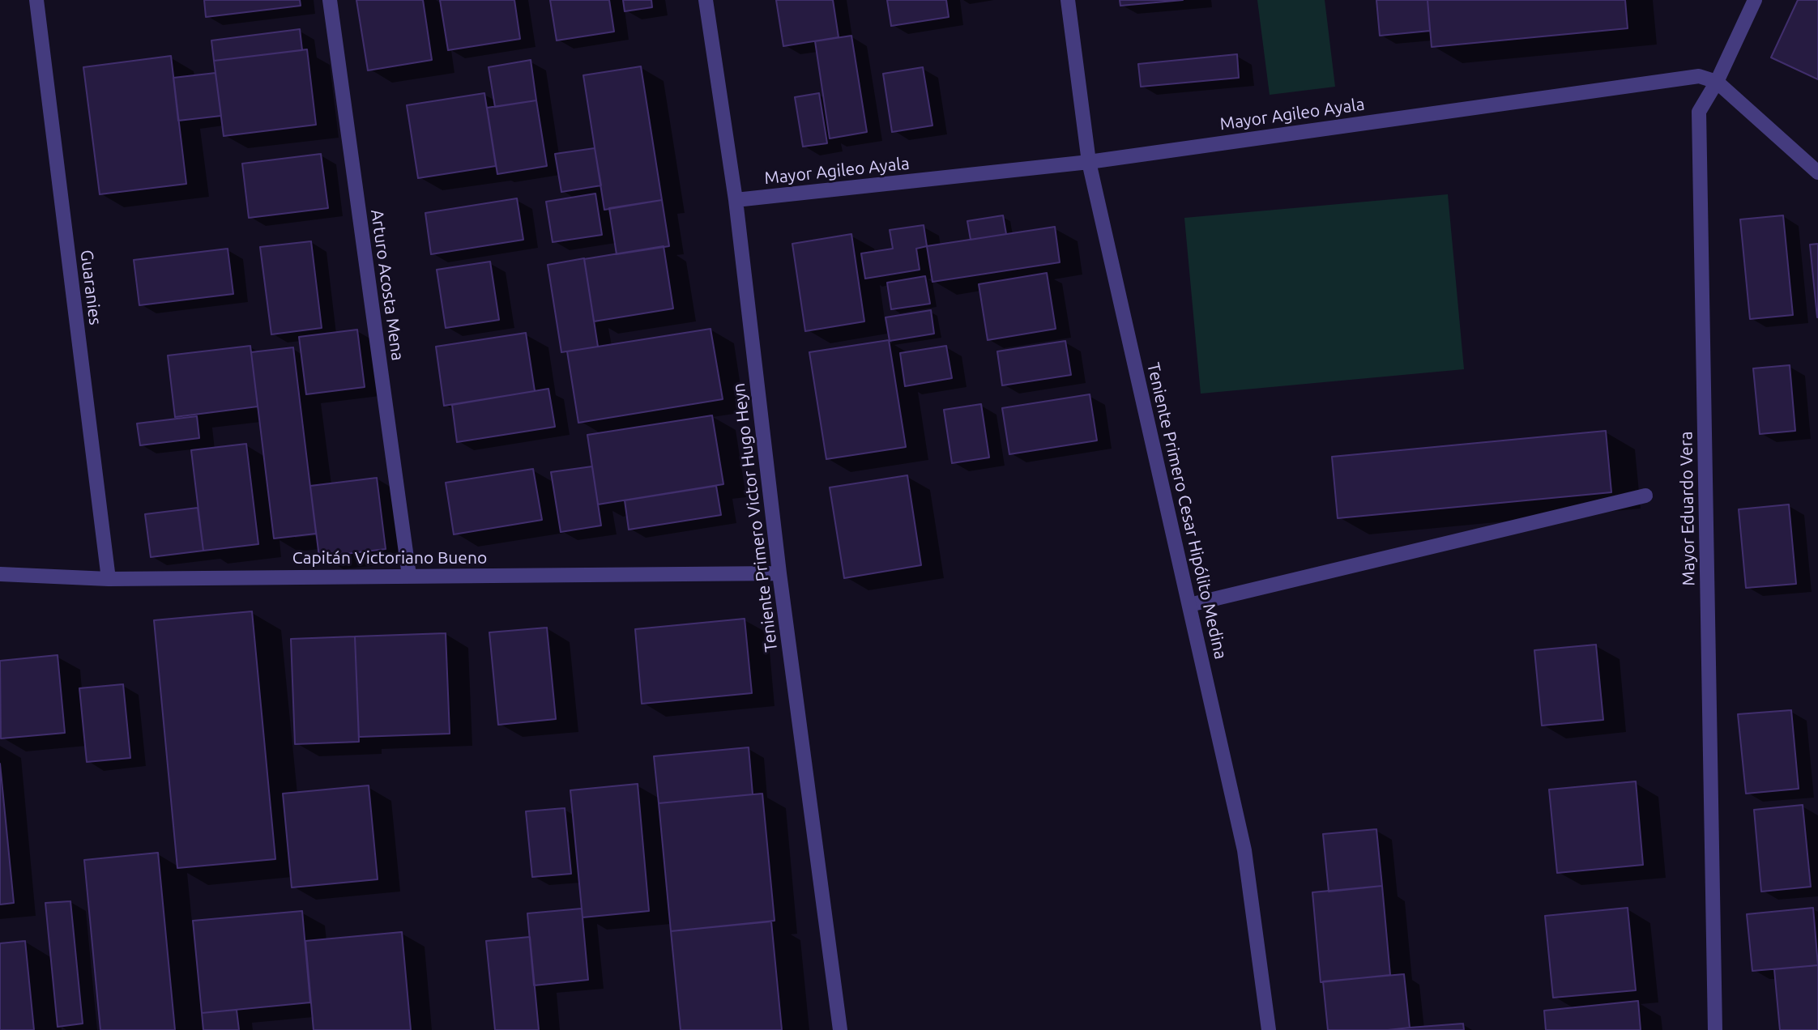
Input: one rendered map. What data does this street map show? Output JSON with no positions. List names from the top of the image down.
{
  "streets": {
    "street": [
      "Mayor Agileo Ayala",
      "Arturo Acosta Mena",
      "Guaranies",
      "Mayor Eduardo Vera",
      "Teniente Primero Cesar Hipólito Medina",
      "Teniente Primero Victor Hugo Heyn",
      "Capitán Victoriano Bueno"
    ]
  },
  "crossings": [
    ["Mayor Agileo Ayala", "Mayor Eduardo Vera"],
    ["Mayor Agileo Ayala", "Teniente Primero Cesar Hipólito Medina"],
    ["Mayor Agileo Ayala", "Teniente Primero Victor Hugo Heyn"],
    ["Arturo Acosta Mena", "Capitán Victoriano Bueno"],
    ["Guaranies", "Capitán Victoriano Bueno"],
    ["Teniente Primero Victor Hugo Heyn", "Capitán Victoriano Bueno"]
  ]
}
